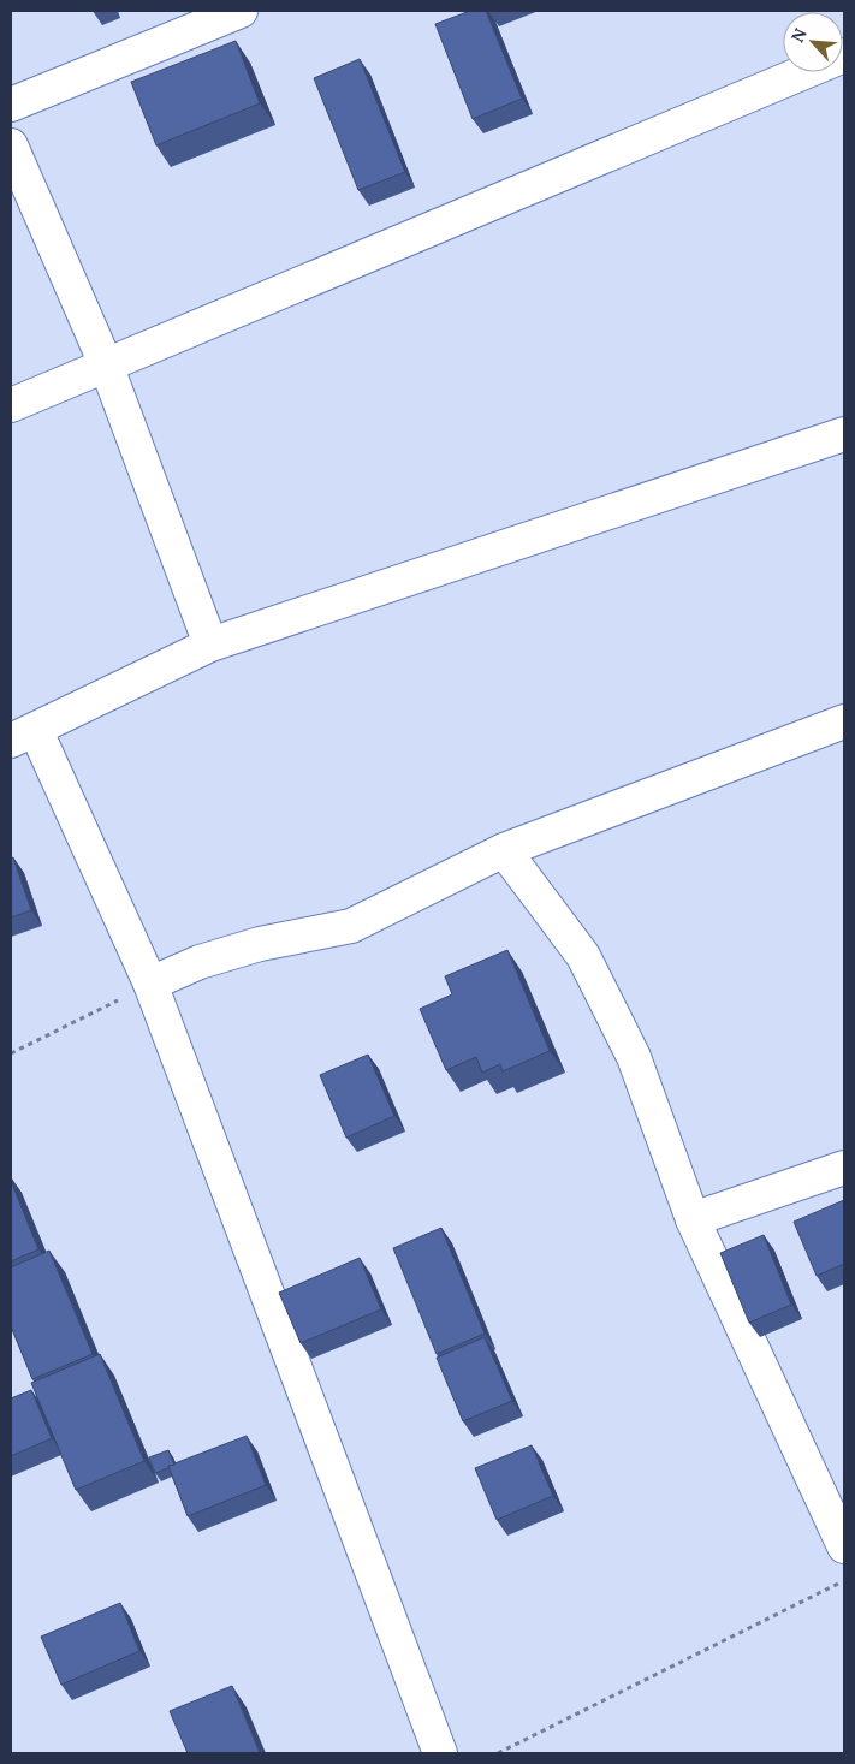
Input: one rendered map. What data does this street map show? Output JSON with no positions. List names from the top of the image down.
{
  "north": "top left"
}
